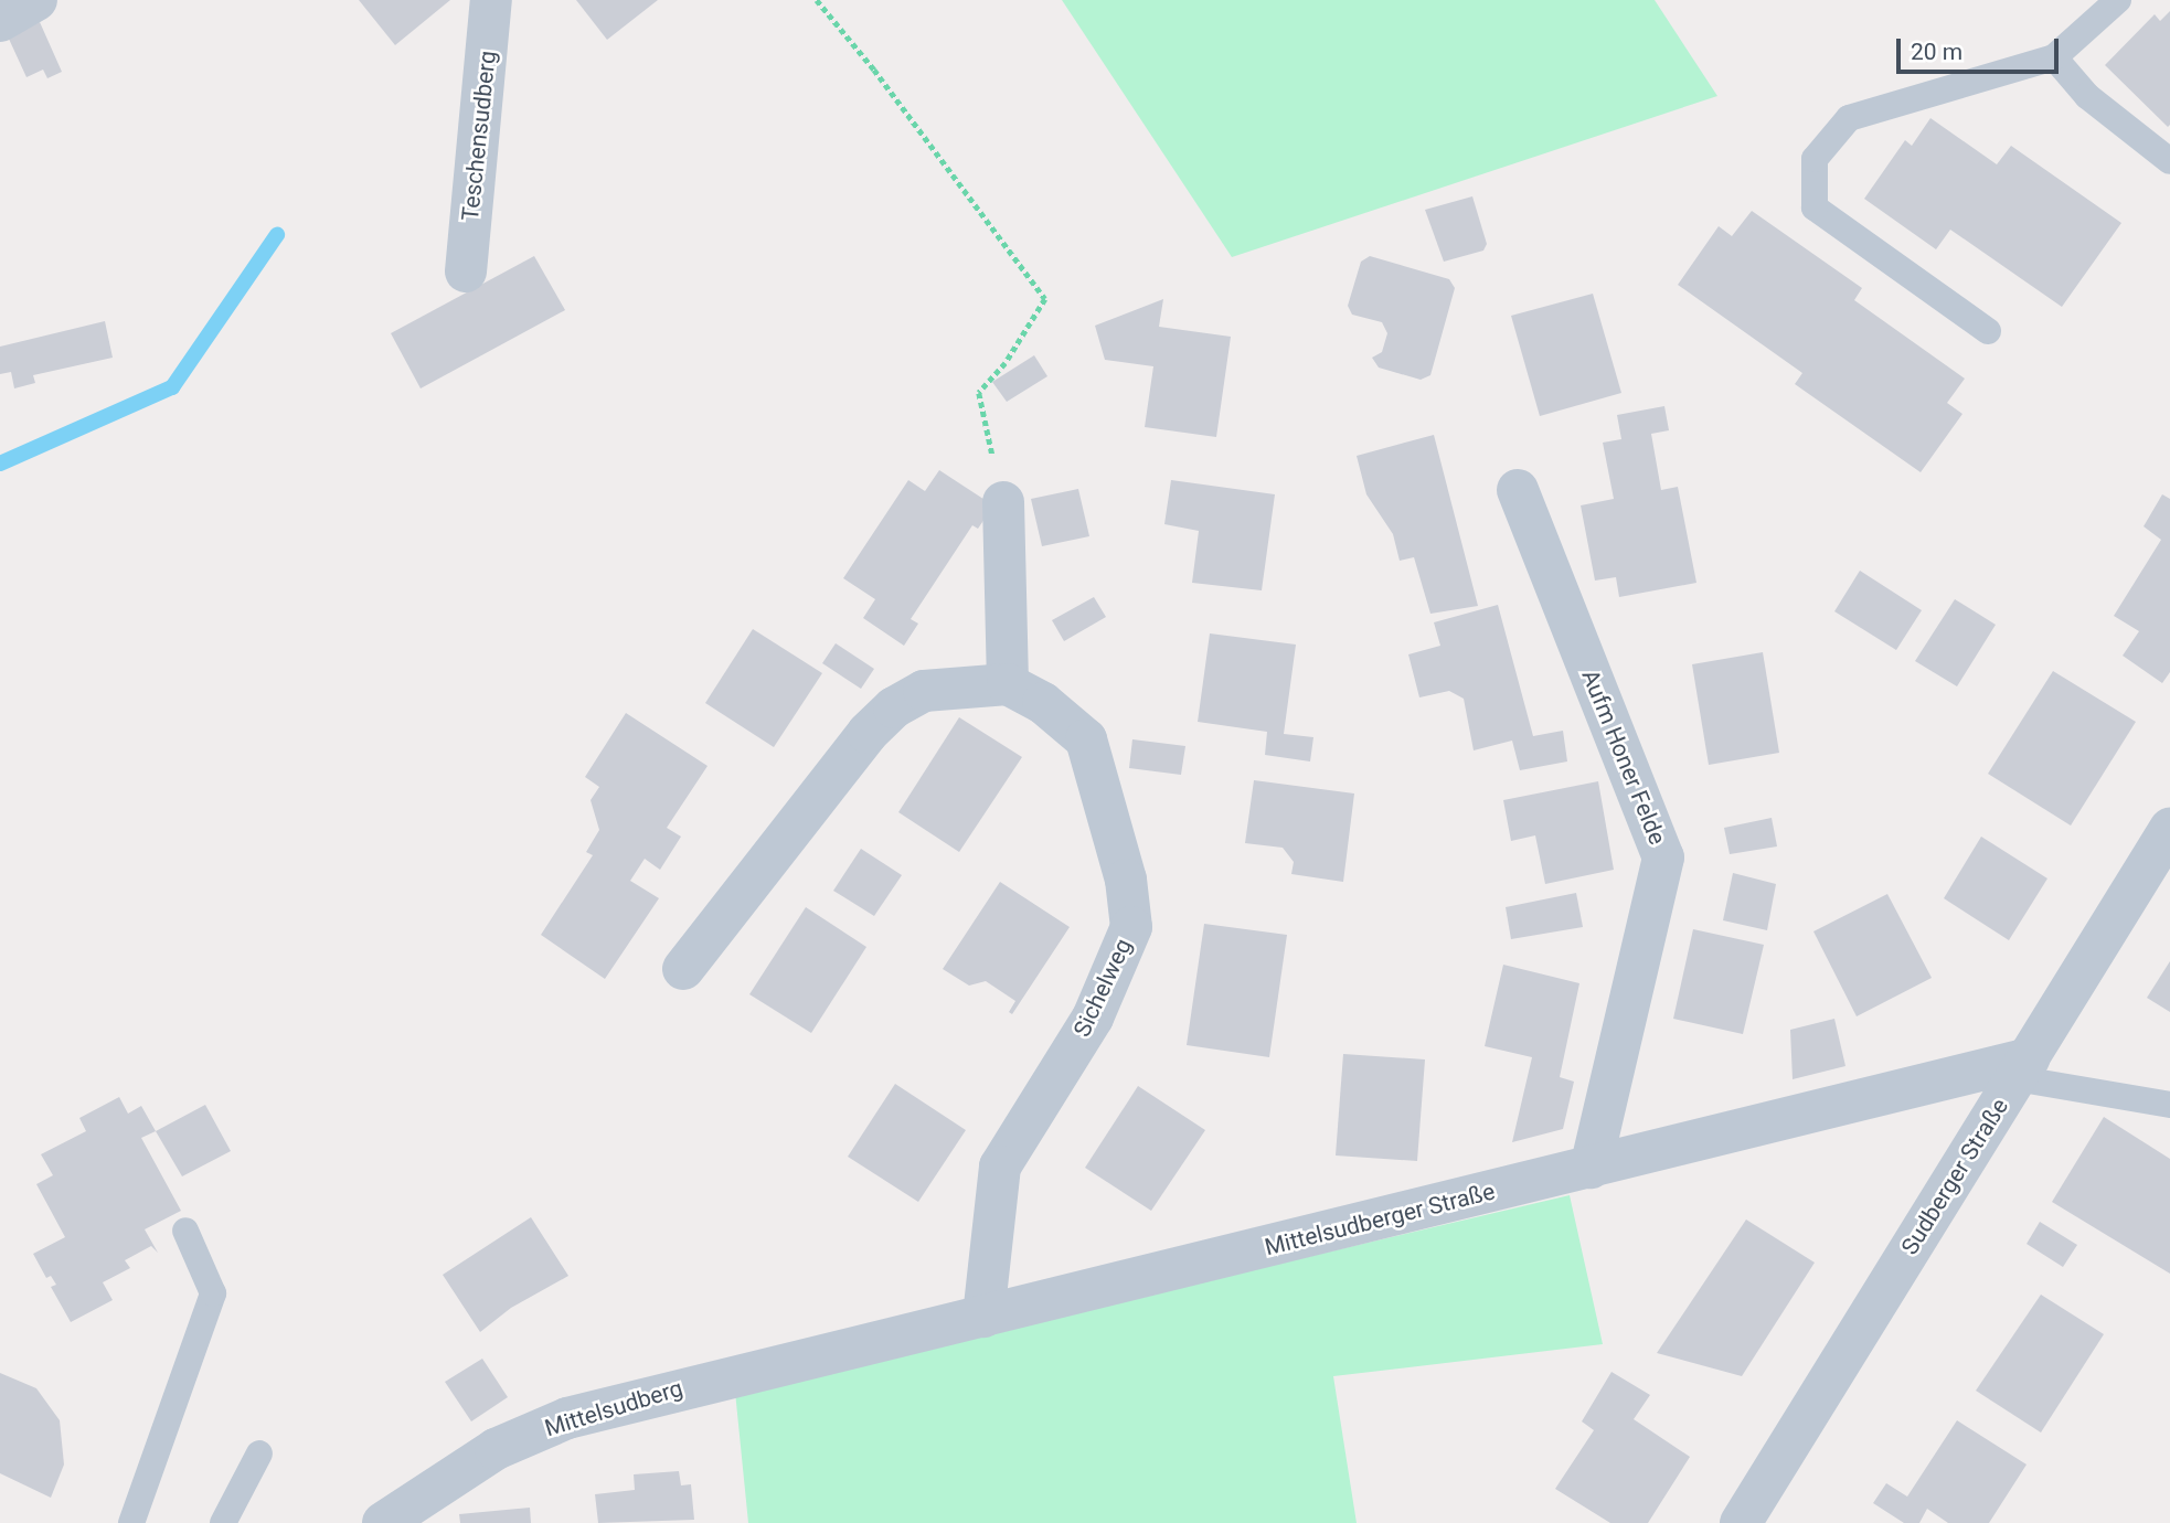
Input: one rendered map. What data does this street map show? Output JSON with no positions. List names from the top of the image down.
{
  "streets": {
    "street": [
      "Teschensudberg",
      "Aufm Honer Felde",
      "Sichelweg",
      "Sudberger Straße",
      "Mittelsudberger Straße",
      "Mittelsudberg"
    ]
  },
  "crossings": [
    ["Aufm Honer Felde", "Mittelsudberger Straße"],
    ["Sichelweg", "Mittelsudberger Straße"],
    ["Sudberger Straße", "Mittelsudberger Straße"],
    ["Mittelsudberger Straße", "Mittelsudberg"]
  ],
  "scale_bar": "20 m"
}
